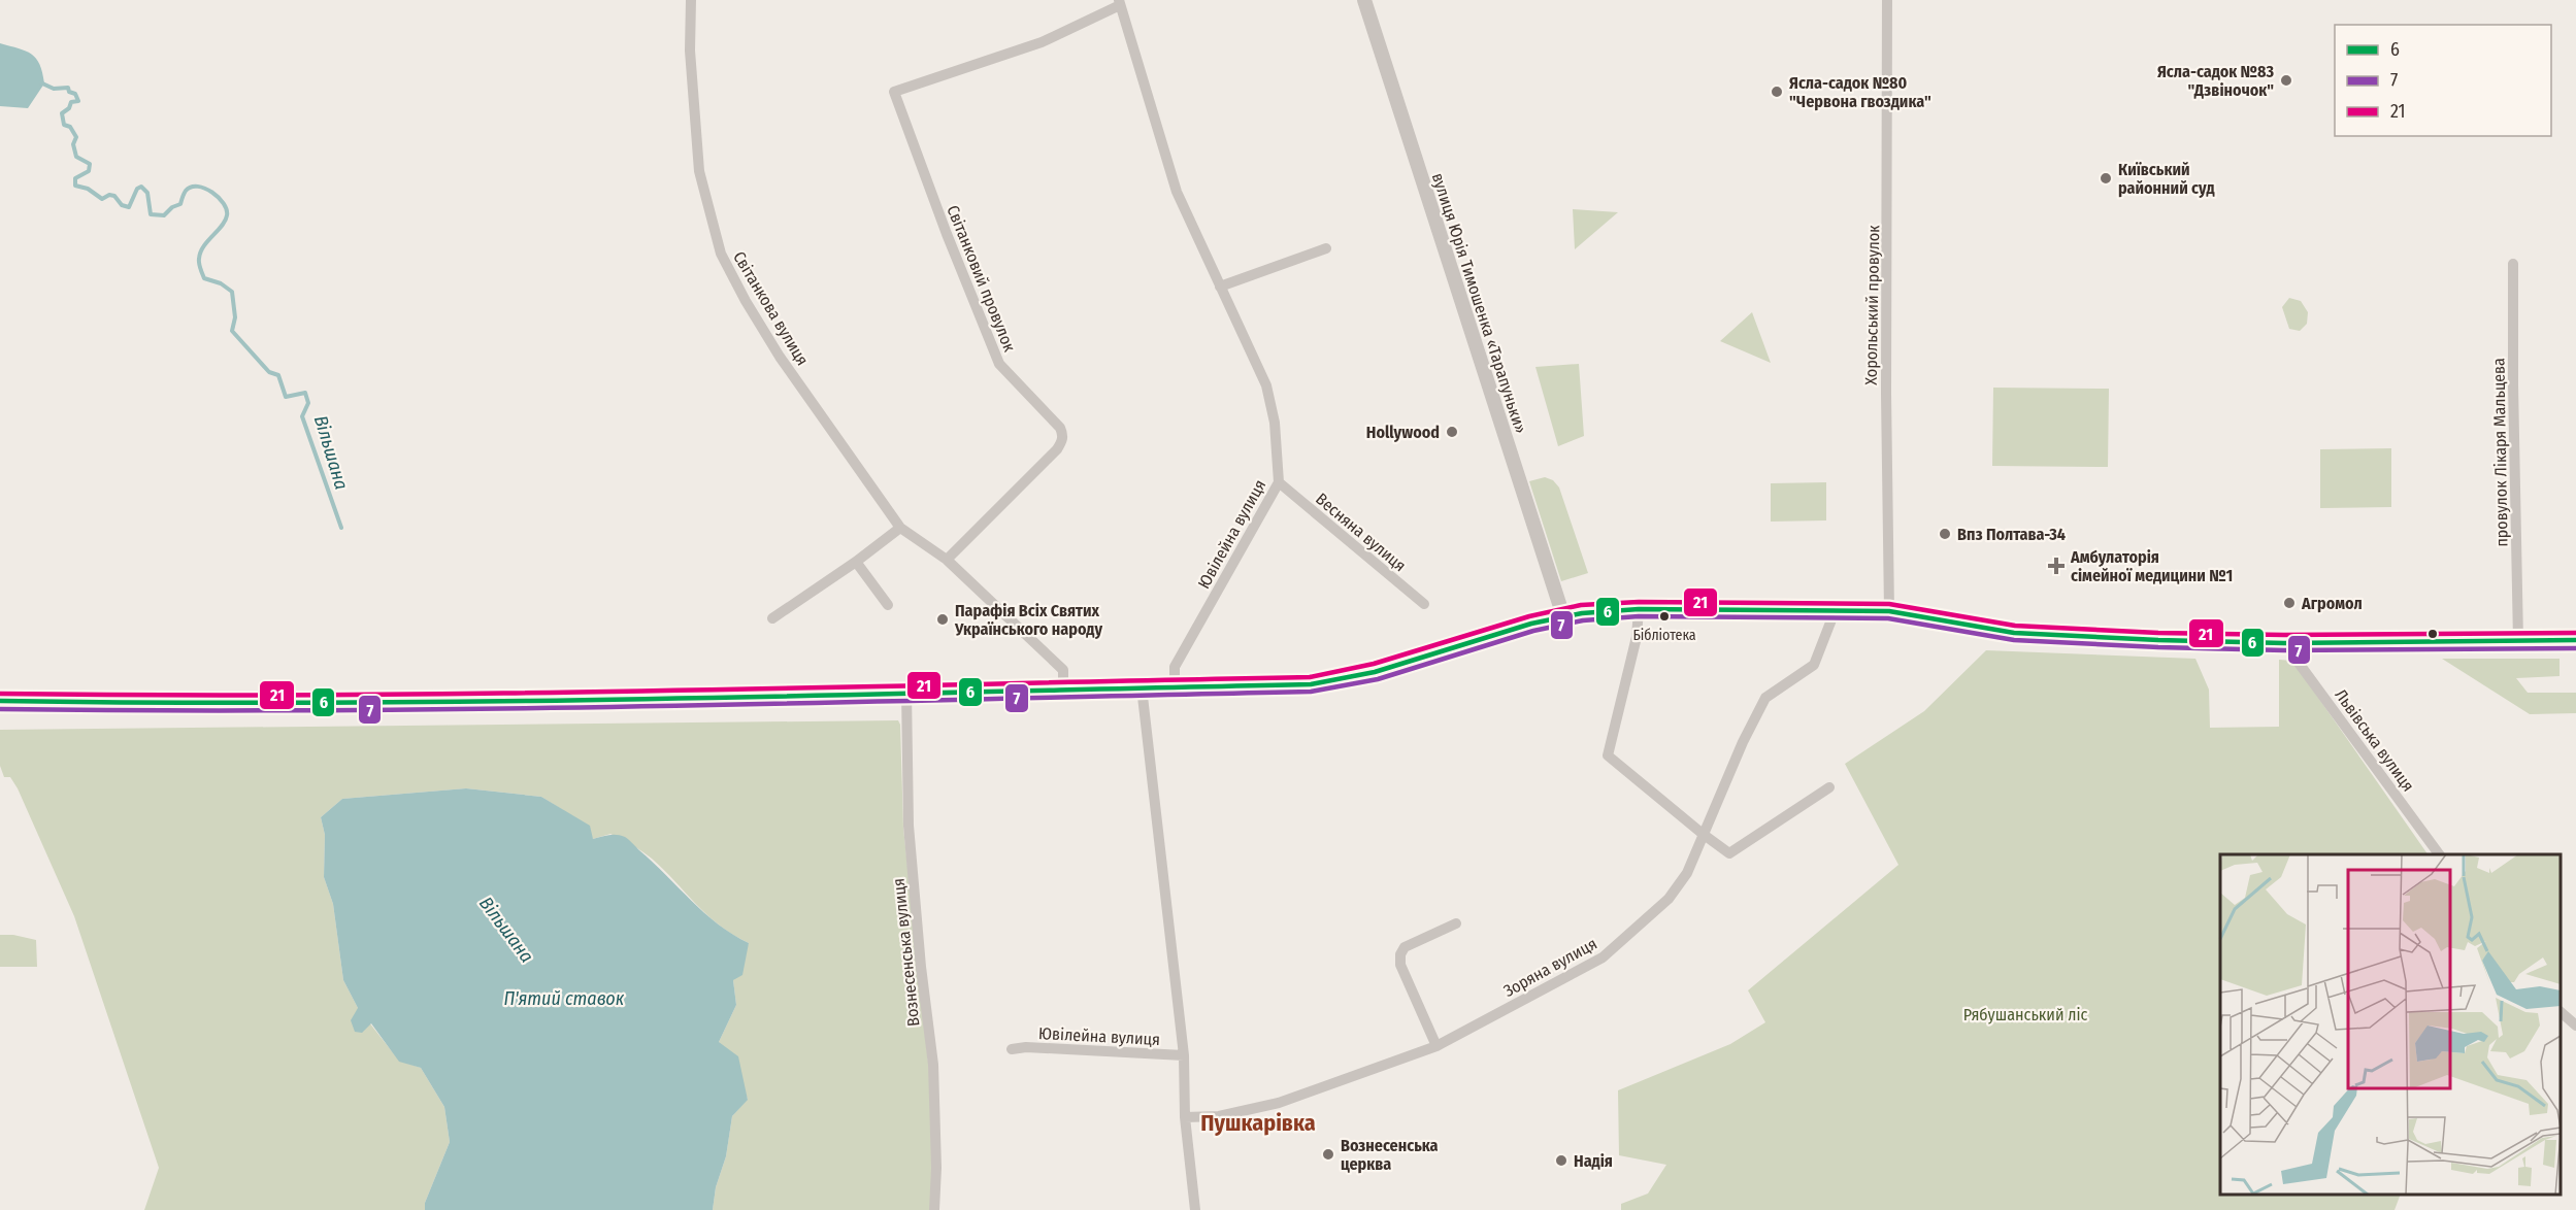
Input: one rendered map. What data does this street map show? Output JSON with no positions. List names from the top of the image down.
{
  "streets": {
    "street": [
      "Світанковий провулок",
      "вулиця Юрія Тимошенка «Тарапуньки»",
      "Хорольський провулок",
      "Світанкова вулиця",
      "провулок Лікаря Мальцева",
      "Весняна вулиця",
      "Ювілейна вулиця",
      "Львівська вулиця",
      "Вознесенська вулиця",
      "Зоряна вулиця"
    ]
  },
  "crossings": [
    ["Світанковий провулок", "Світанкова вулиця"],
    ["Світанковий провулок", "Ювілейна вулиця"],
    ["Весняна вулиця", "Ювілейна вулиця"],
    ["Ювілейна вулиця", "Зоряна вулиця"]
  ],
  "districts": ["Пушкарівка"],
  "water": ["Вільшана", "П'ятий ставок"],
  "parks": ["Рябушанський ліс"],
  "places": {
    "other": [
      "Ясла-садок №83 \"Дзвіночок\"",
      "Ясла-садок №80 \"Червона гвоздика\"",
      "Київський районний суд",
      "Hollywood",
      "Впз Полтава-34",
      "Агромол",
      "Бібліотека",
      "Парафія Всіх Святих Українського народу",
      "Вознесенська церква",
      "Надія"
    ],
    "health": ["Амбулаторія сімейної медицини №1"]
  },
  "lines": ["transit line 21", "transit line 6", "transit line 7"],
  "legend": ["6", "7", "21"]
}
